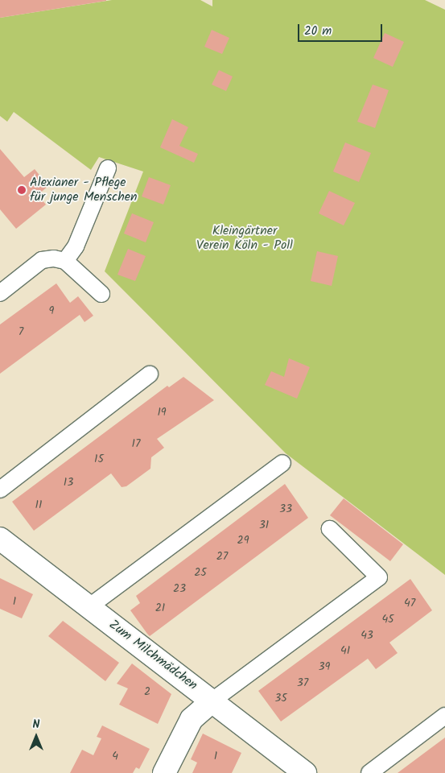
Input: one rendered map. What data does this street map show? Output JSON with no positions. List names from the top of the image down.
{
  "streets": {
    "street": ["Zum Milchmädchen"]
  },
  "parks": ["Kleingärtner Verein Köln - Poll"],
  "places": ["Alexianer - Pflege für junge Menschen"],
  "house_numbers": [
    "9",
    "7",
    "19",
    "17",
    "15",
    "13",
    "11",
    "33",
    "31",
    "29",
    "27",
    "25",
    "23",
    "1",
    "47",
    "21",
    "45",
    "43",
    "41",
    "39",
    "37",
    "2",
    "35",
    "4",
    "1"
  ],
  "scale_bar": "20 m",
  "north": "top"
}
